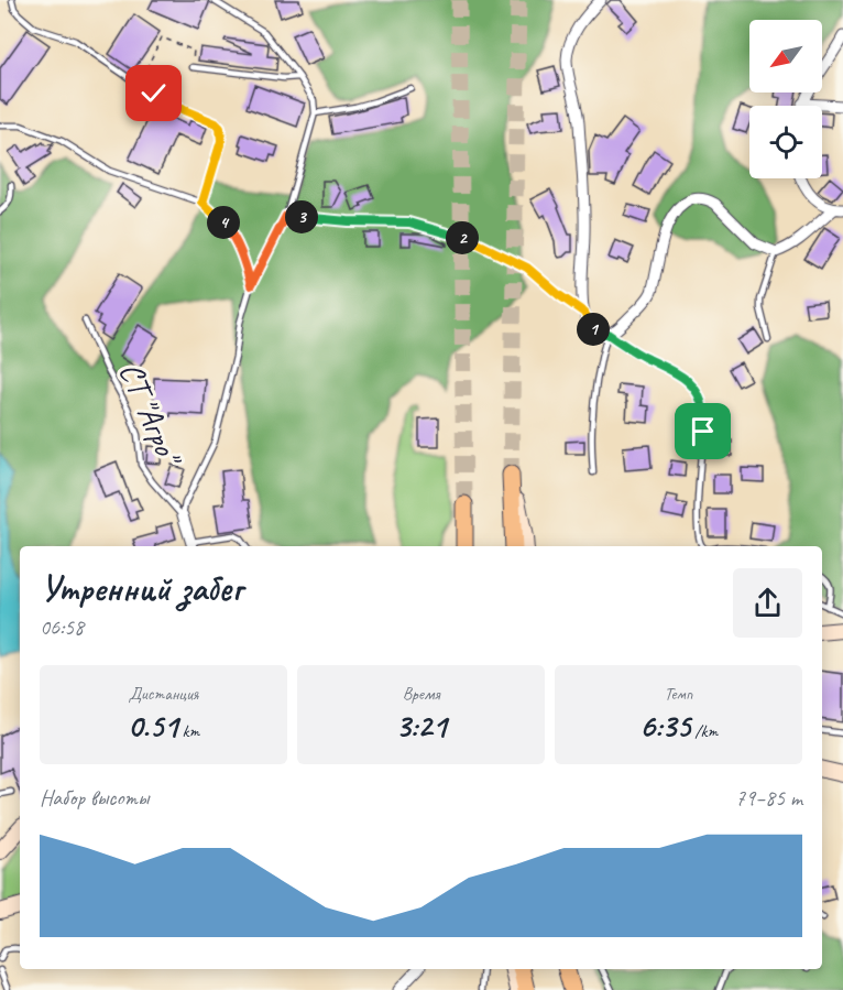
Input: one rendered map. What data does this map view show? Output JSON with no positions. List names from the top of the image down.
{
  "streets": {
    "lane": ["СТ \"Агро\""]
  },
  "north": "bottom left",
  "page": {
    "pins": [
      "3",
      "4",
      "2",
      "1"
    ],
    "heading": ["Утренний забег", "06:58"],
    "stats": [
      ["Дистанция", "0.51 km"],
      ["Время", "3:21"],
      ["Темп", "6:35 /km"]
    ],
    "chart": ["Набор высоты", "79–85 m"]
  }
}
